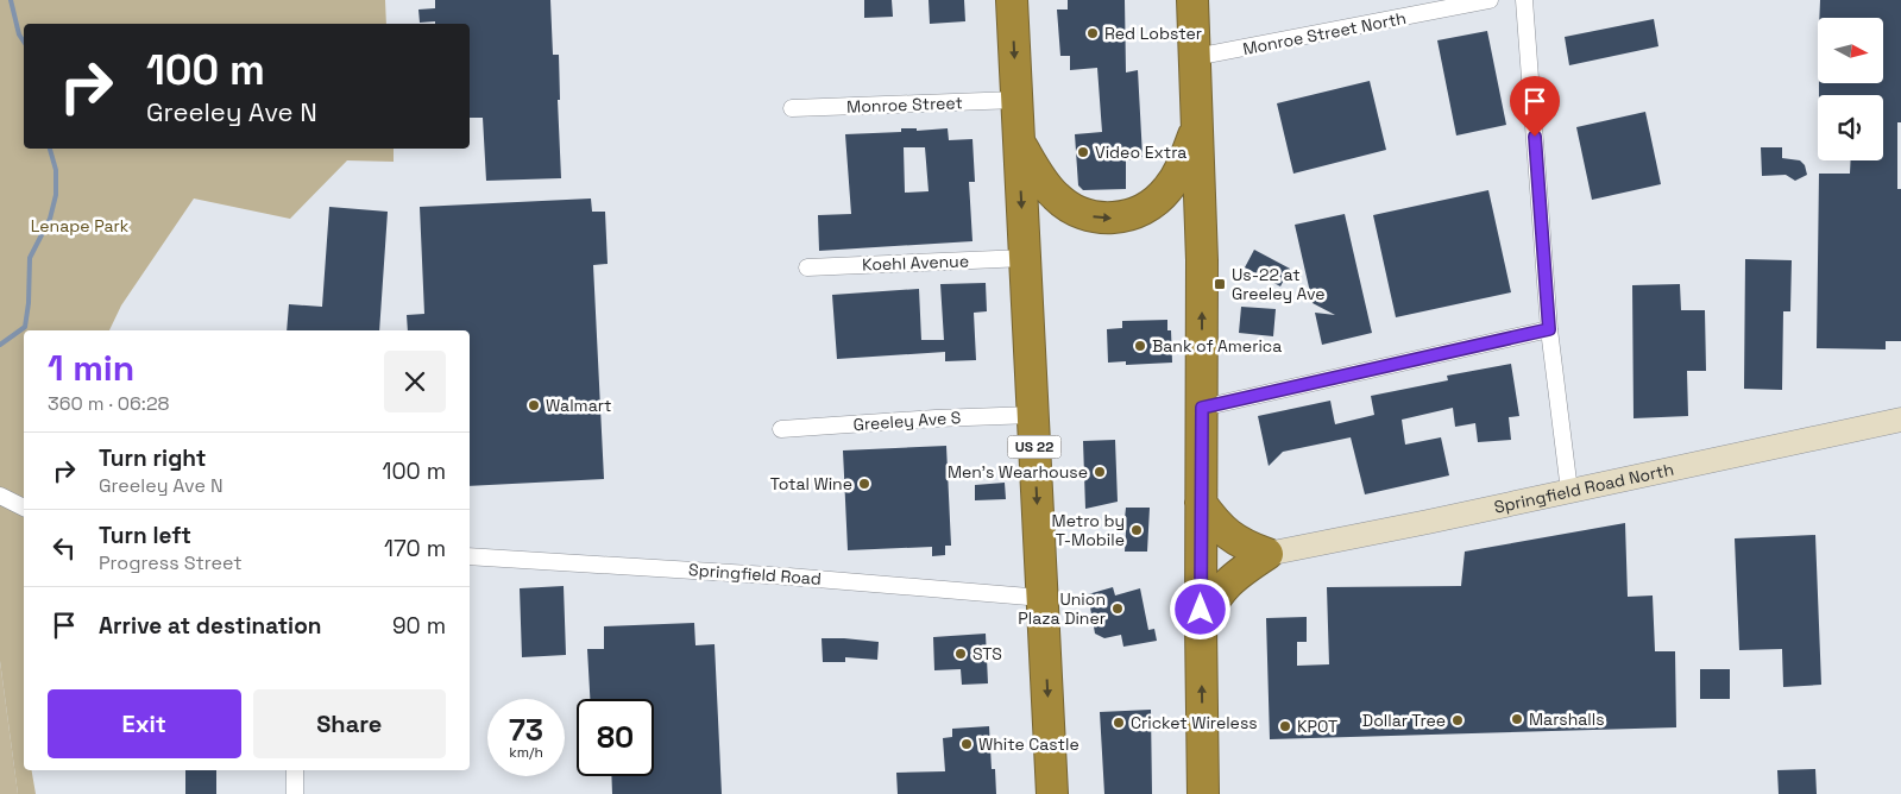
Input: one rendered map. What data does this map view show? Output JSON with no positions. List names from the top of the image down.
{
  "streets": {
    "highway": ["US 22"],
    "street": [
      "Monroe Street North",
      "Monroe Street",
      "Koehl Avenue",
      "Greeley Ave S",
      "Springfield Road North",
      "Springfield Road"
    ]
  },
  "crossings": [
    ["Monroe Street", "US 22"],
    ["Koehl Avenue", "US 22"],
    ["Greeley Ave S", "US 22"],
    ["US 22", "Springfield Road"]
  ],
  "parks": ["Lenape Park"],
  "places": {
    "other": [
      "Red Lobster",
      "Video Extra",
      "Bank of America",
      "Walmart",
      "Men's Wearhouse",
      "Total Wine",
      "Metro by T-Mobile",
      "Union Plaza Diner",
      "STS",
      "Marshalls",
      "Dollar Tree",
      "Cricket Wireless",
      "KPOT",
      "White Castle"
    ],
    "transit": ["Us-22 at Greeley Ave"]
  },
  "north": "right",
  "page": {
    "turn": ["100 m", "Greeley Ave N"],
    "heading": ["1 min", "360 m · 06:28"],
    "list": [
      {
        "name": "Turn right",
        "note": "Greeley Ave N",
        "value": "100 m"
      },
      {
        "name": "Turn left",
        "note": "Progress Street",
        "value": "170 m"
      },
      {
        "name": "Arrive at destination",
        "value": "90 m"
      }
    ],
    "buttons": ["Exit", "Share"],
    "speed": "73 km/h",
    "limit": "80"
  }
}
